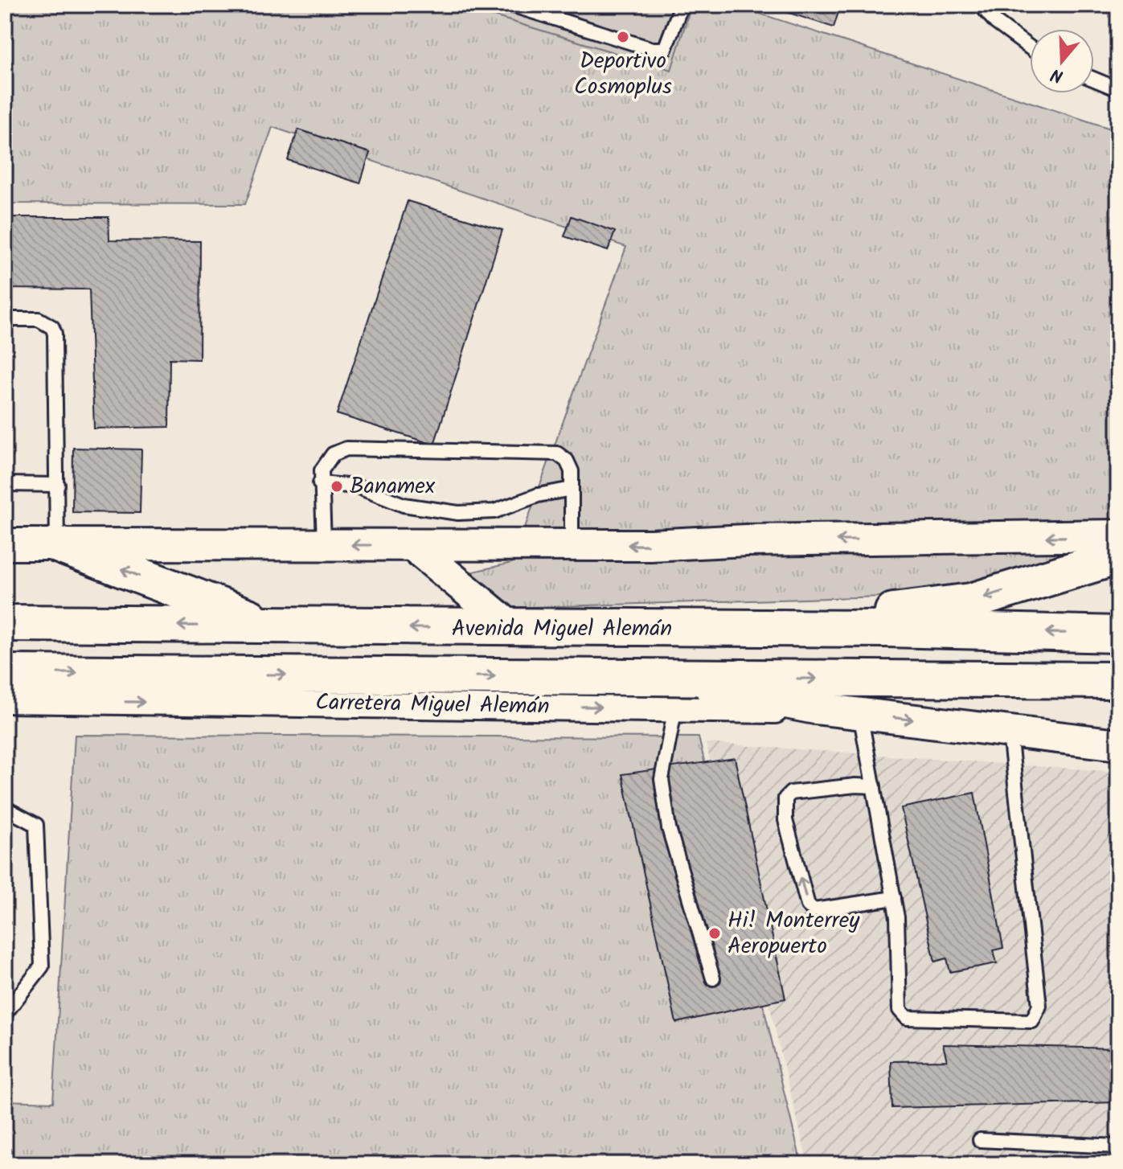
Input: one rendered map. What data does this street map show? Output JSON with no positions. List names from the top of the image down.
{
  "streets": {
    "highway": ["Avenida Miguel Alemán"],
    "street": ["Carretera Miguel Alemán"]
  },
  "places": ["Deportivo Cosmoplus", "Banamex", "Hi! Monterrey Aeropuerto"],
  "north": "bottom"
}
